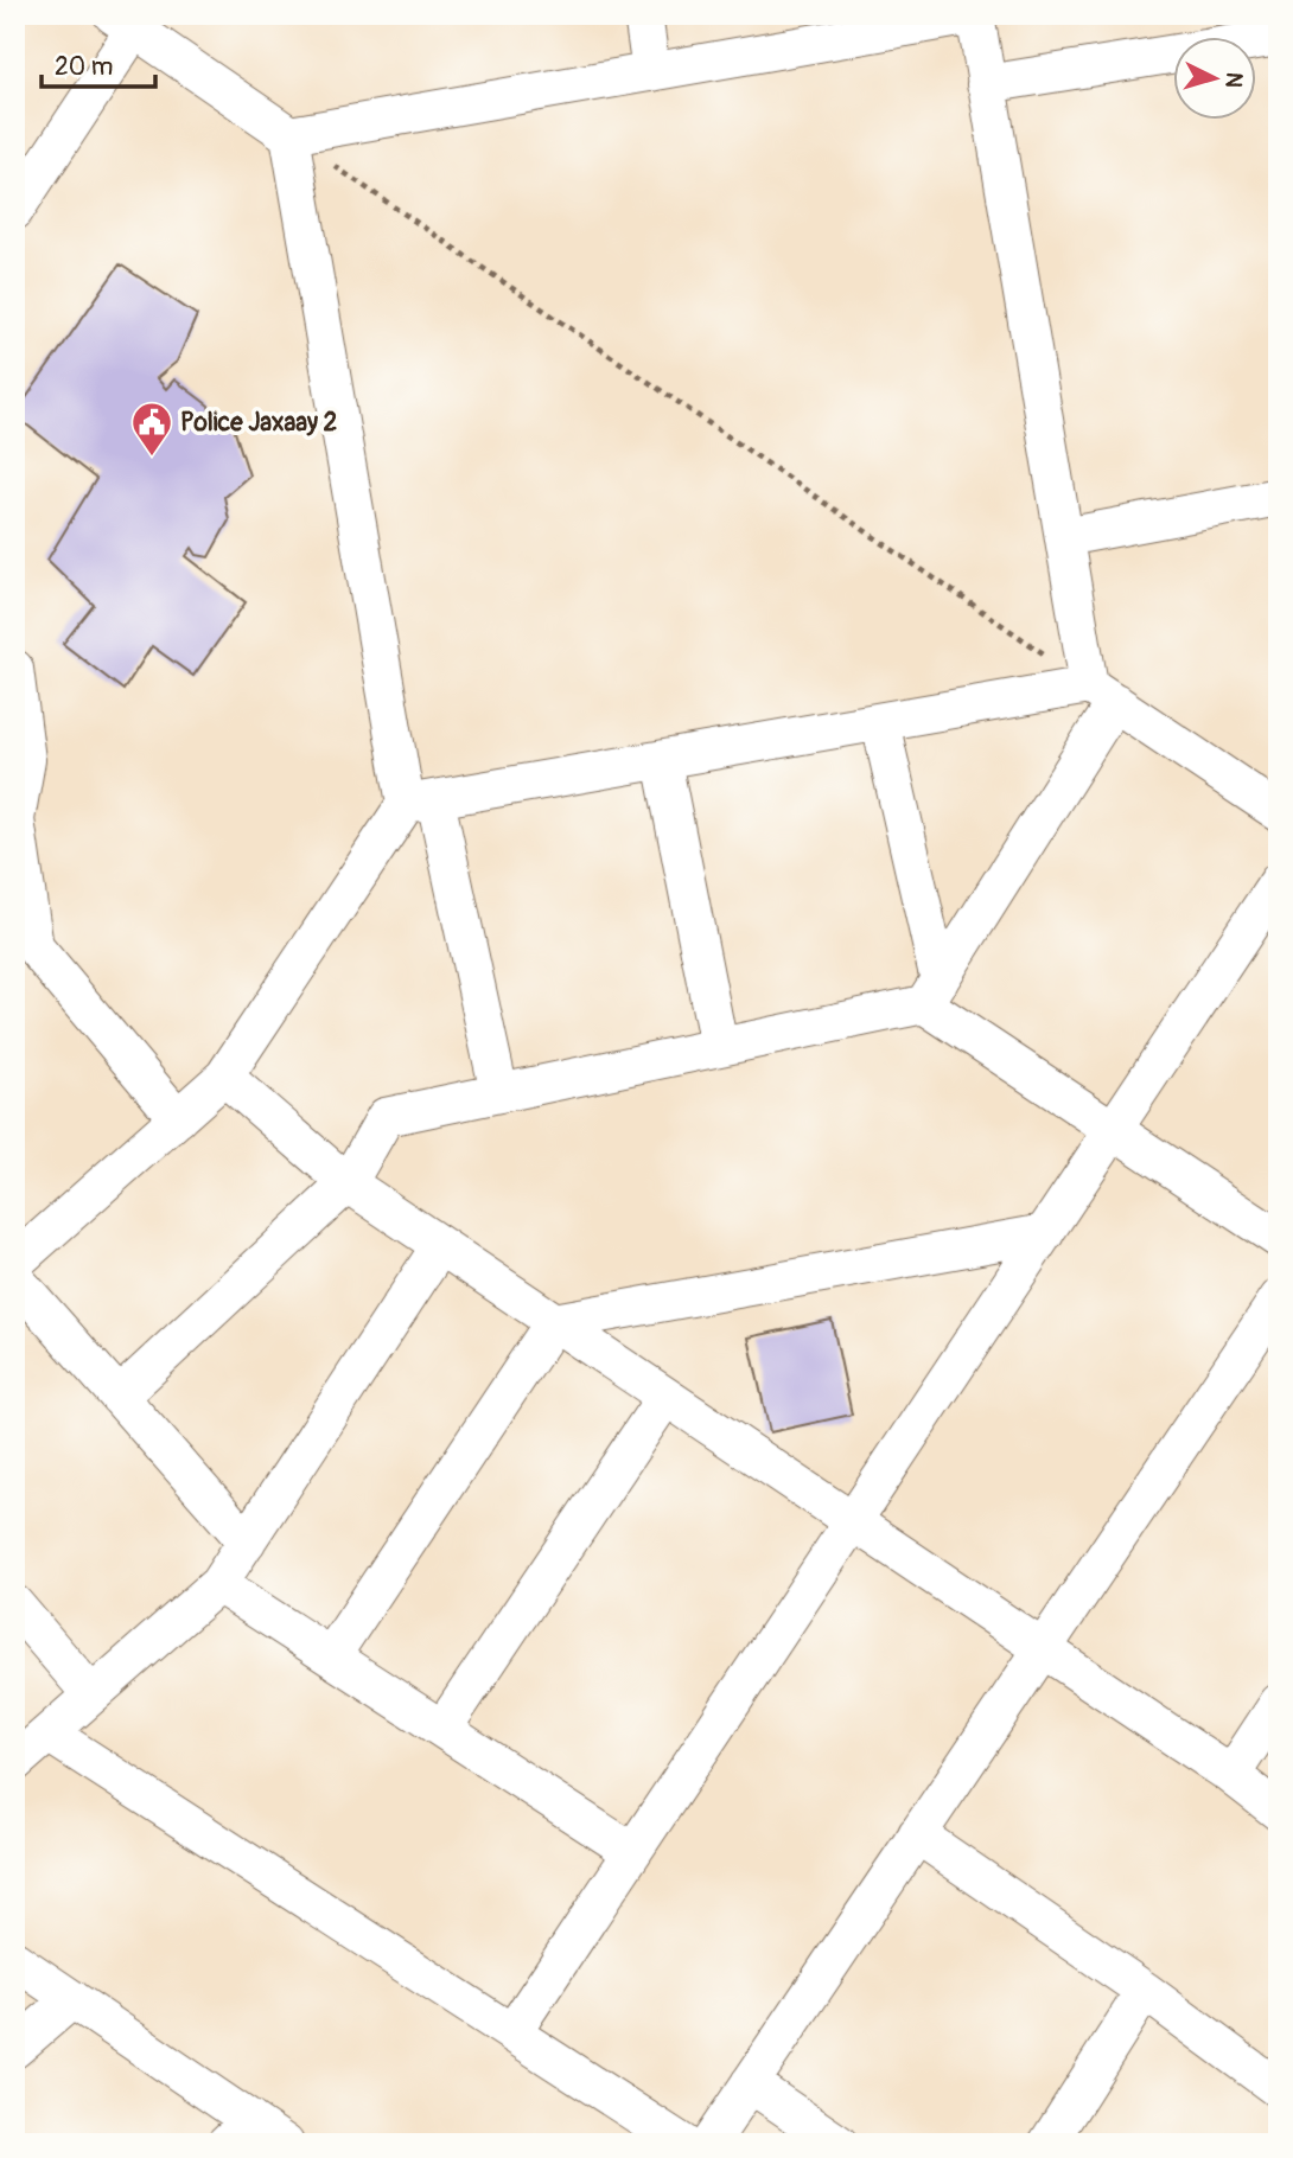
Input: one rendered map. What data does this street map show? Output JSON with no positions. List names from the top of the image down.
{
  "places": {
    "public building": ["Police Jaxaay 2"]
  },
  "scale_bar": "20 m",
  "north": "right"
}
